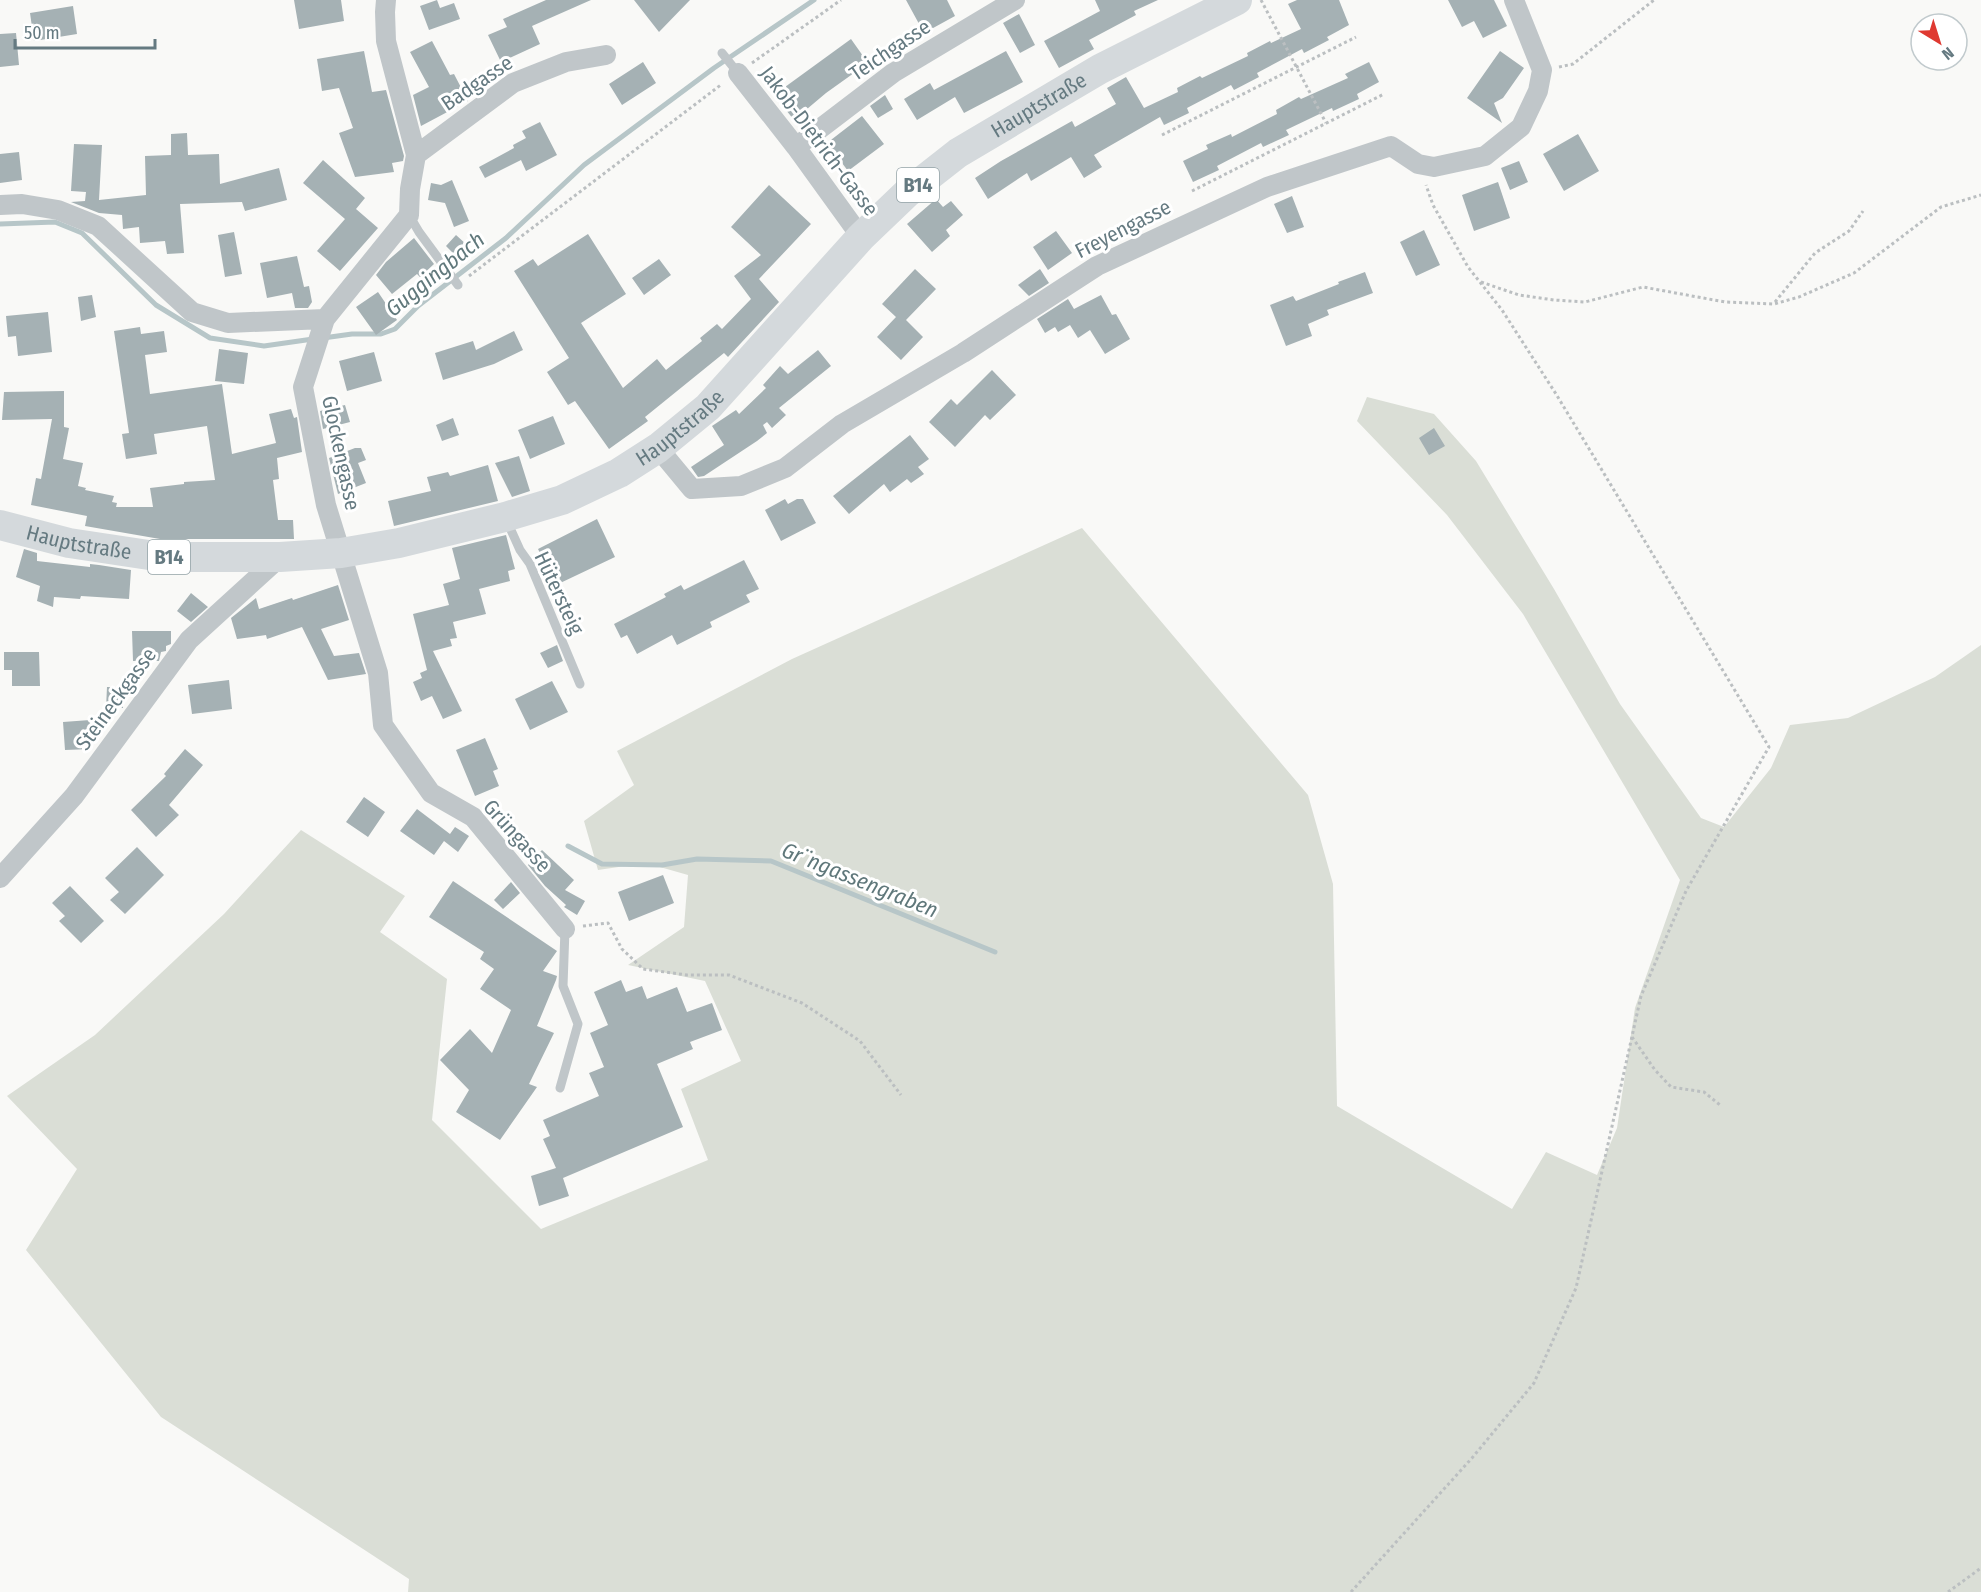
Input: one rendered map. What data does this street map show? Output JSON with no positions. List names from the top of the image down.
{
  "streets": {
    "main road": ["Hauptstraße", "B14"],
    "street": [
      "Teichgasse",
      "Badgasse",
      "Jakob-Dietrich-Gasse",
      "Freyengasse",
      "Glockengasse",
      "Steineckgasse",
      "Grüngasse"
    ],
    "lane": ["Hütersteig"]
  },
  "crossings": [
    ["Teichgasse", "Jakob-Dietrich-Gasse"],
    ["Hauptstraße", "Jakob-Dietrich-Gasse"],
    ["Hauptstraße", "Freyengasse"],
    ["Hauptstraße", "Glockengasse"],
    ["Hauptstraße", "Hütersteig"],
    ["Hauptstraße", "Steineckgasse"],
    ["Hauptstraße", "Grüngasse"],
    ["Glockengasse", "Grüngasse"]
  ],
  "water": ["Guggingbach", "Gr¨ngassengraben"],
  "scale_bar": "50 m",
  "north": "bottom right"
}
